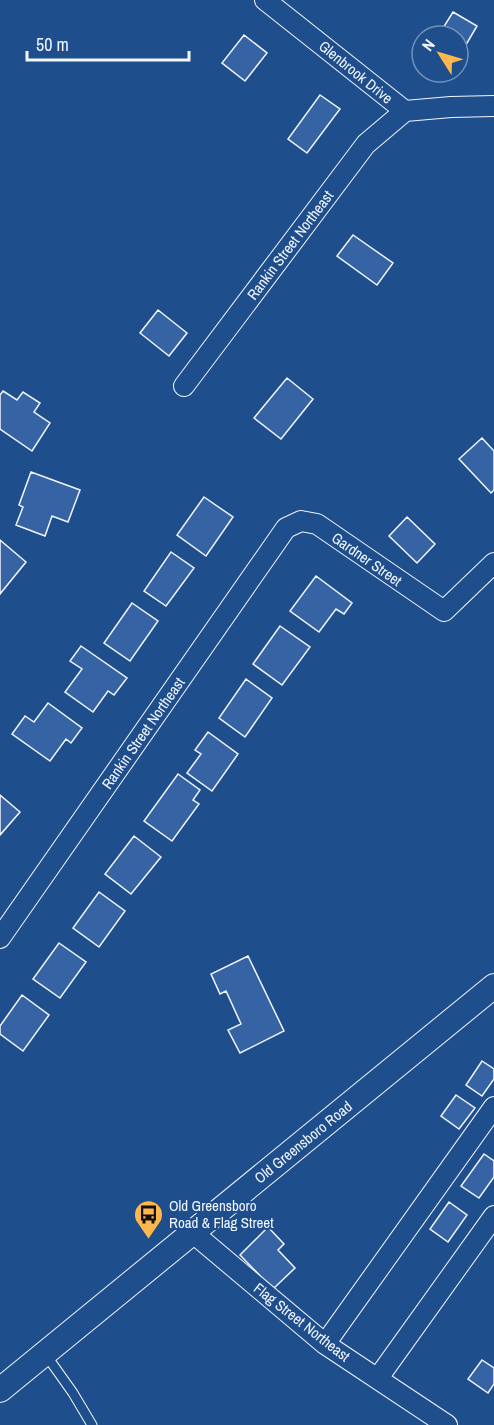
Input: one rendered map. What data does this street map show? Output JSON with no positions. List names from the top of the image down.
{
  "streets": {
    "street": [
      "Glenbrook Drive",
      "Rankin Street Northeast",
      "Gardner Street",
      "Old Greensboro Road",
      "Flag Street Northeast"
    ]
  },
  "crossings": [
    ["Glenbrook Drive", "Rankin Street Northeast"],
    ["Rankin Street Northeast", "Gardner Street"],
    ["Old Greensboro Road", "Flag Street Northeast"]
  ],
  "places": {
    "bus stop": ["Old Greensboro Road & Flag Street"]
  },
  "scale_bar": "50 m",
  "north": "top left"
}
